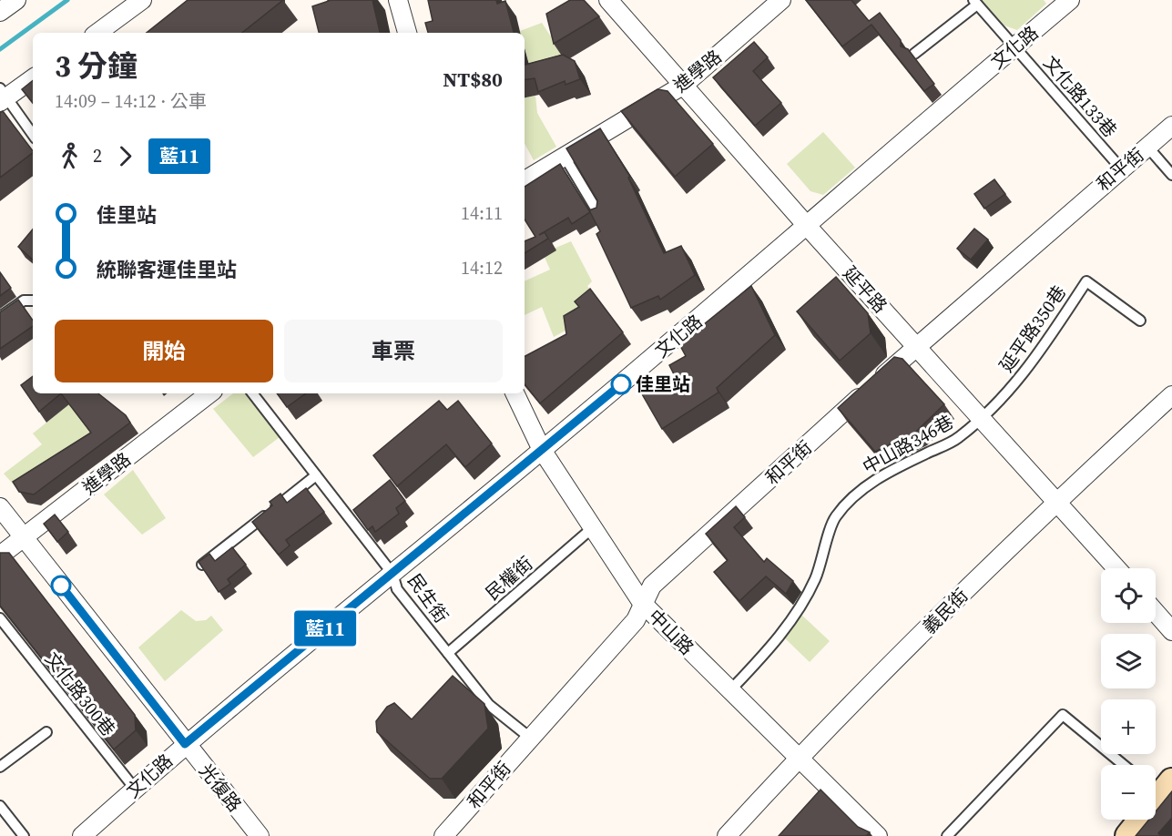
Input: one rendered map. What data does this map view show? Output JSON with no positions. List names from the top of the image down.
{
  "streets": {
    "street": [
      "文化路",
      "進學路",
      "和平街",
      "延平路",
      "義民街",
      "中山路",
      "光復路"
    ],
    "lane": [
      "文化路133巷",
      "延平路350巷",
      "中山路346巷",
      "民權街",
      "民生街",
      "文化路300巷"
    ]
  },
  "crossings": [
    ["文化路", "文化路133巷"],
    ["文化路", "延平路"],
    ["文化路", "民生街"],
    ["文化路", "中山路"],
    ["文化路", "文化路300巷"],
    ["文化路", "光復路"],
    ["進學路", "延平路"],
    ["進學路", "光復路"],
    ["文化路133巷", "和平街"],
    ["和平街", "延平路"],
    ["和平街", "民生街"],
    ["和平街", "中山路"],
    ["延平路", "延平路350巷"],
    ["延平路", "中山路346巷"],
    ["延平路", "義民街"],
    ["延平路350巷", "中山路346巷"],
    ["中山路346巷", "中山路"],
    ["民權街", "民生街"],
    ["民權街", "中山路"],
    ["義民街", "中山路"]
  ],
  "places": ["佳里站"],
  "lines": ["bus line 藍11"],
  "page": {
    "on_map": "藍11",
    "heading": ["3 分鐘", "14:09 – 14:12 · 公車", "NT$80"],
    "legs": ["2", "藍11"],
    "list": [
      {
        "name": "佳里站",
        "value": "14:11"
      },
      {
        "name": "統聯客運佳里站",
        "value": "14:12"
      }
    ],
    "buttons": ["開始", "車票"],
    "map_buttons": ["+", "−"]
  }
}
